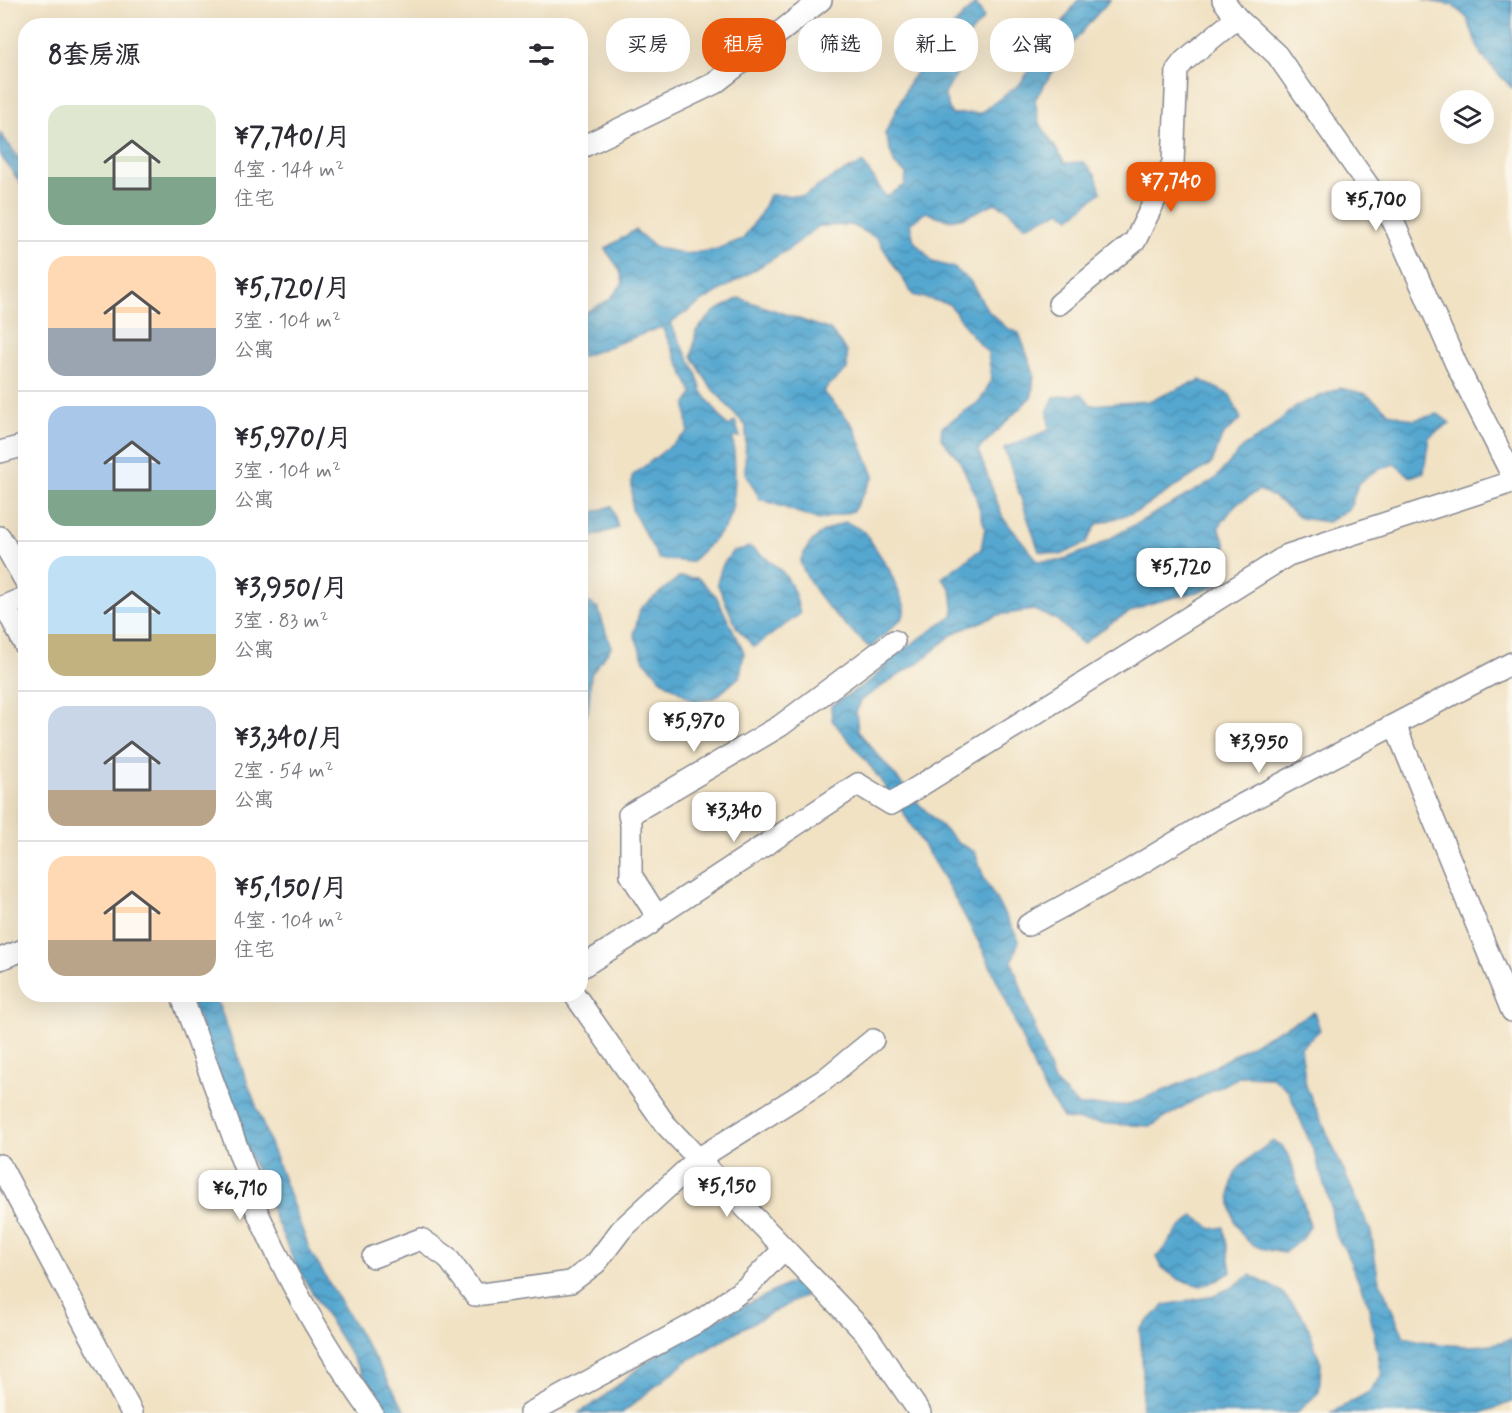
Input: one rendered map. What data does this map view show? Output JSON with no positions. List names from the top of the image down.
{
  "page": {
    "chip": [
      "买房",
      "租房",
      "筛选",
      "新上",
      "公寓"
    ],
    "heading": "8套房源",
    "list": [
      {
        "name": "¥7,740/月",
        "note": "4室 · 144 m² · 住宅"
      },
      {
        "name": "¥5,720/月",
        "note": "3室 · 104 m² · 公寓"
      },
      {
        "name": "¥5,970/月",
        "note": "3室 · 104 m² · 公寓"
      },
      {
        "name": "¥3,950/月",
        "note": "3室 · 83 m² · 公寓"
      },
      {
        "name": "¥3,340/月",
        "note": "2室 · 54 m² · 公寓"
      },
      {
        "name": "¥5,150/月",
        "note": "4室 · 104 m² · 住宅"
      }
    ],
    "price": [
      "¥7,740",
      "¥5,700",
      "¥5,720",
      "¥5,970",
      "¥3,950",
      "¥3,340",
      "¥5,150",
      "¥6,710"
    ]
  }
}
